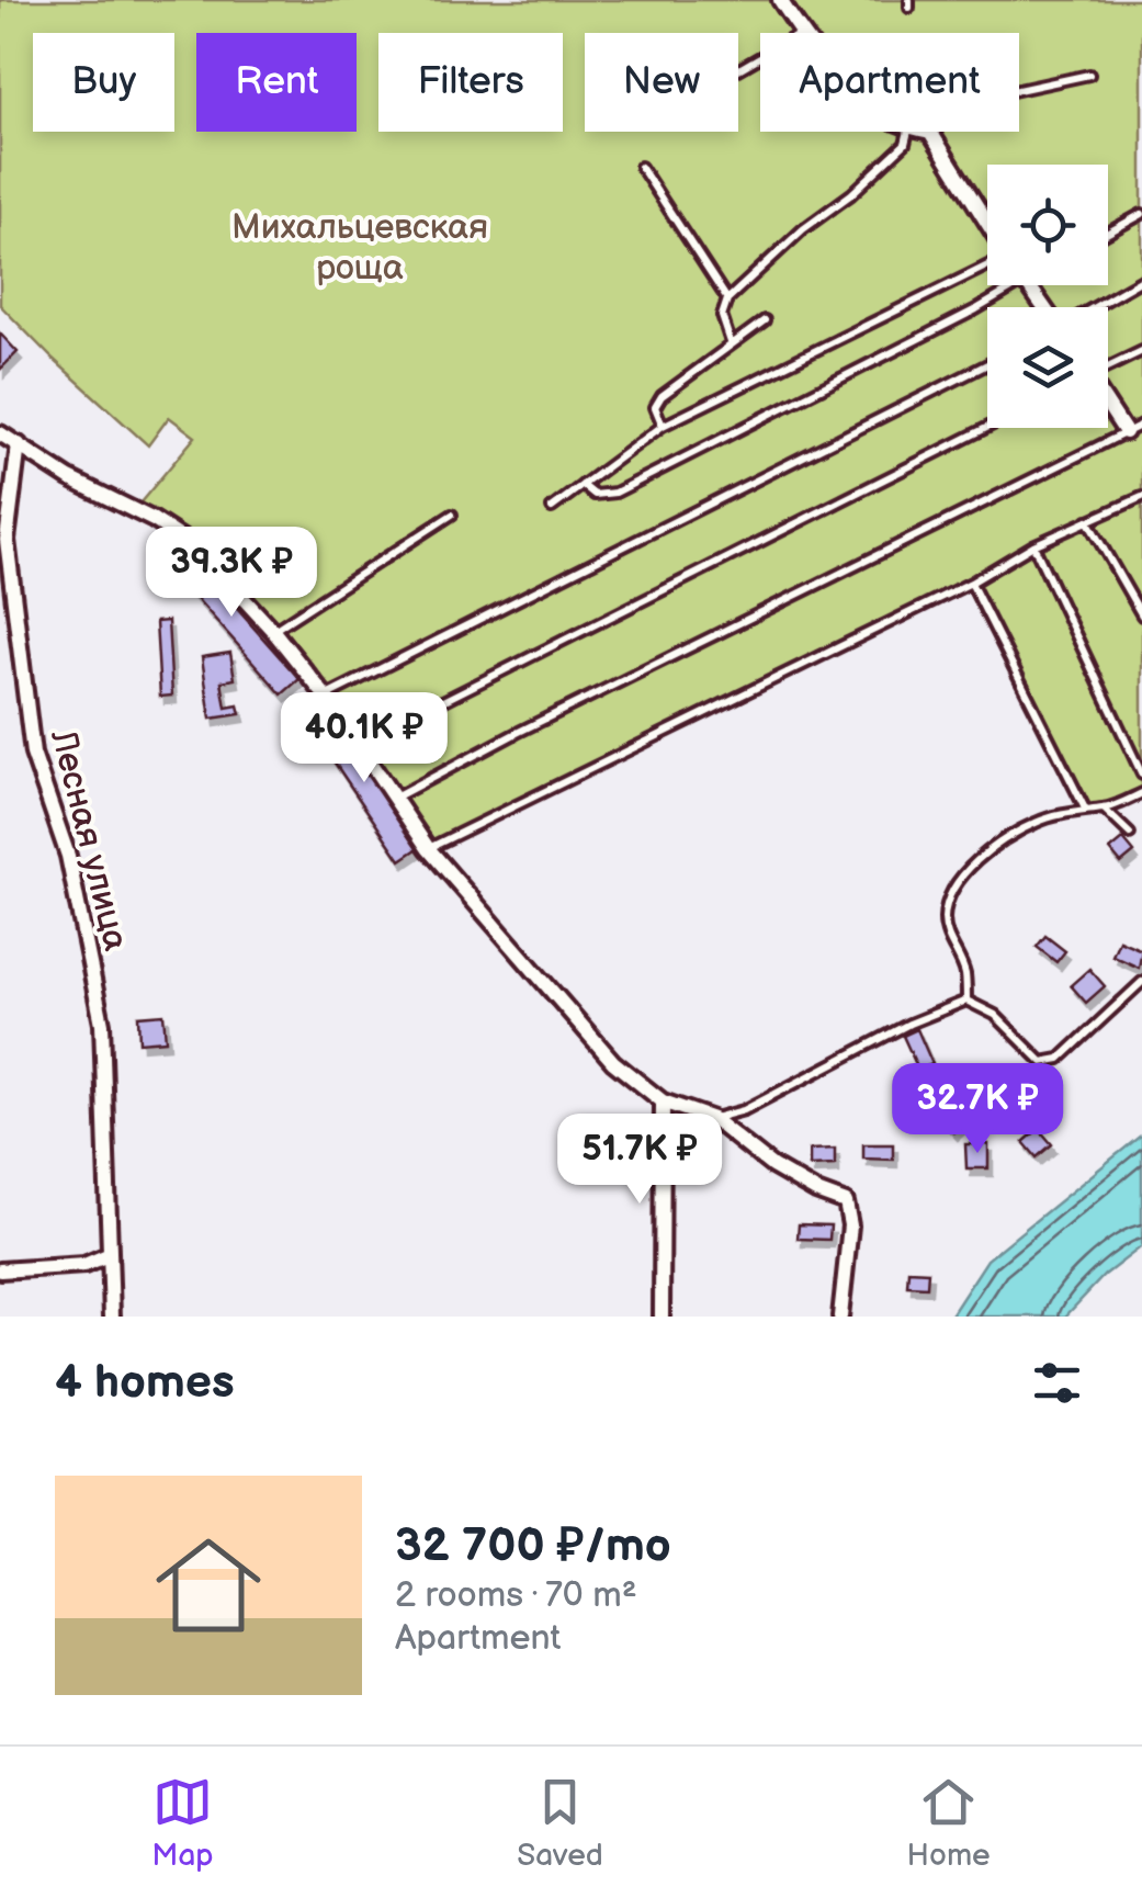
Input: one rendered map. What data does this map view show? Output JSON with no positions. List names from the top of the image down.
{
  "streets": {
    "street": ["Лесная улица"]
  },
  "parks": ["Михальцевская роща"],
  "page": {
    "chip": [
      "Buy",
      "Rent",
      "Filters",
      "New",
      "Apartment"
    ],
    "price": [
      "39.3K ₽",
      "40.1K ₽",
      "32.7K ₽",
      "51.7K ₽"
    ],
    "heading": "4 homes",
    "list": [
      {
        "name": "32 700 ₽/mo",
        "note": "2 rooms · 70 m² · Apartment"
      }
    ],
    "tabs": ["Map", "Saved", "Home"]
  }
}
